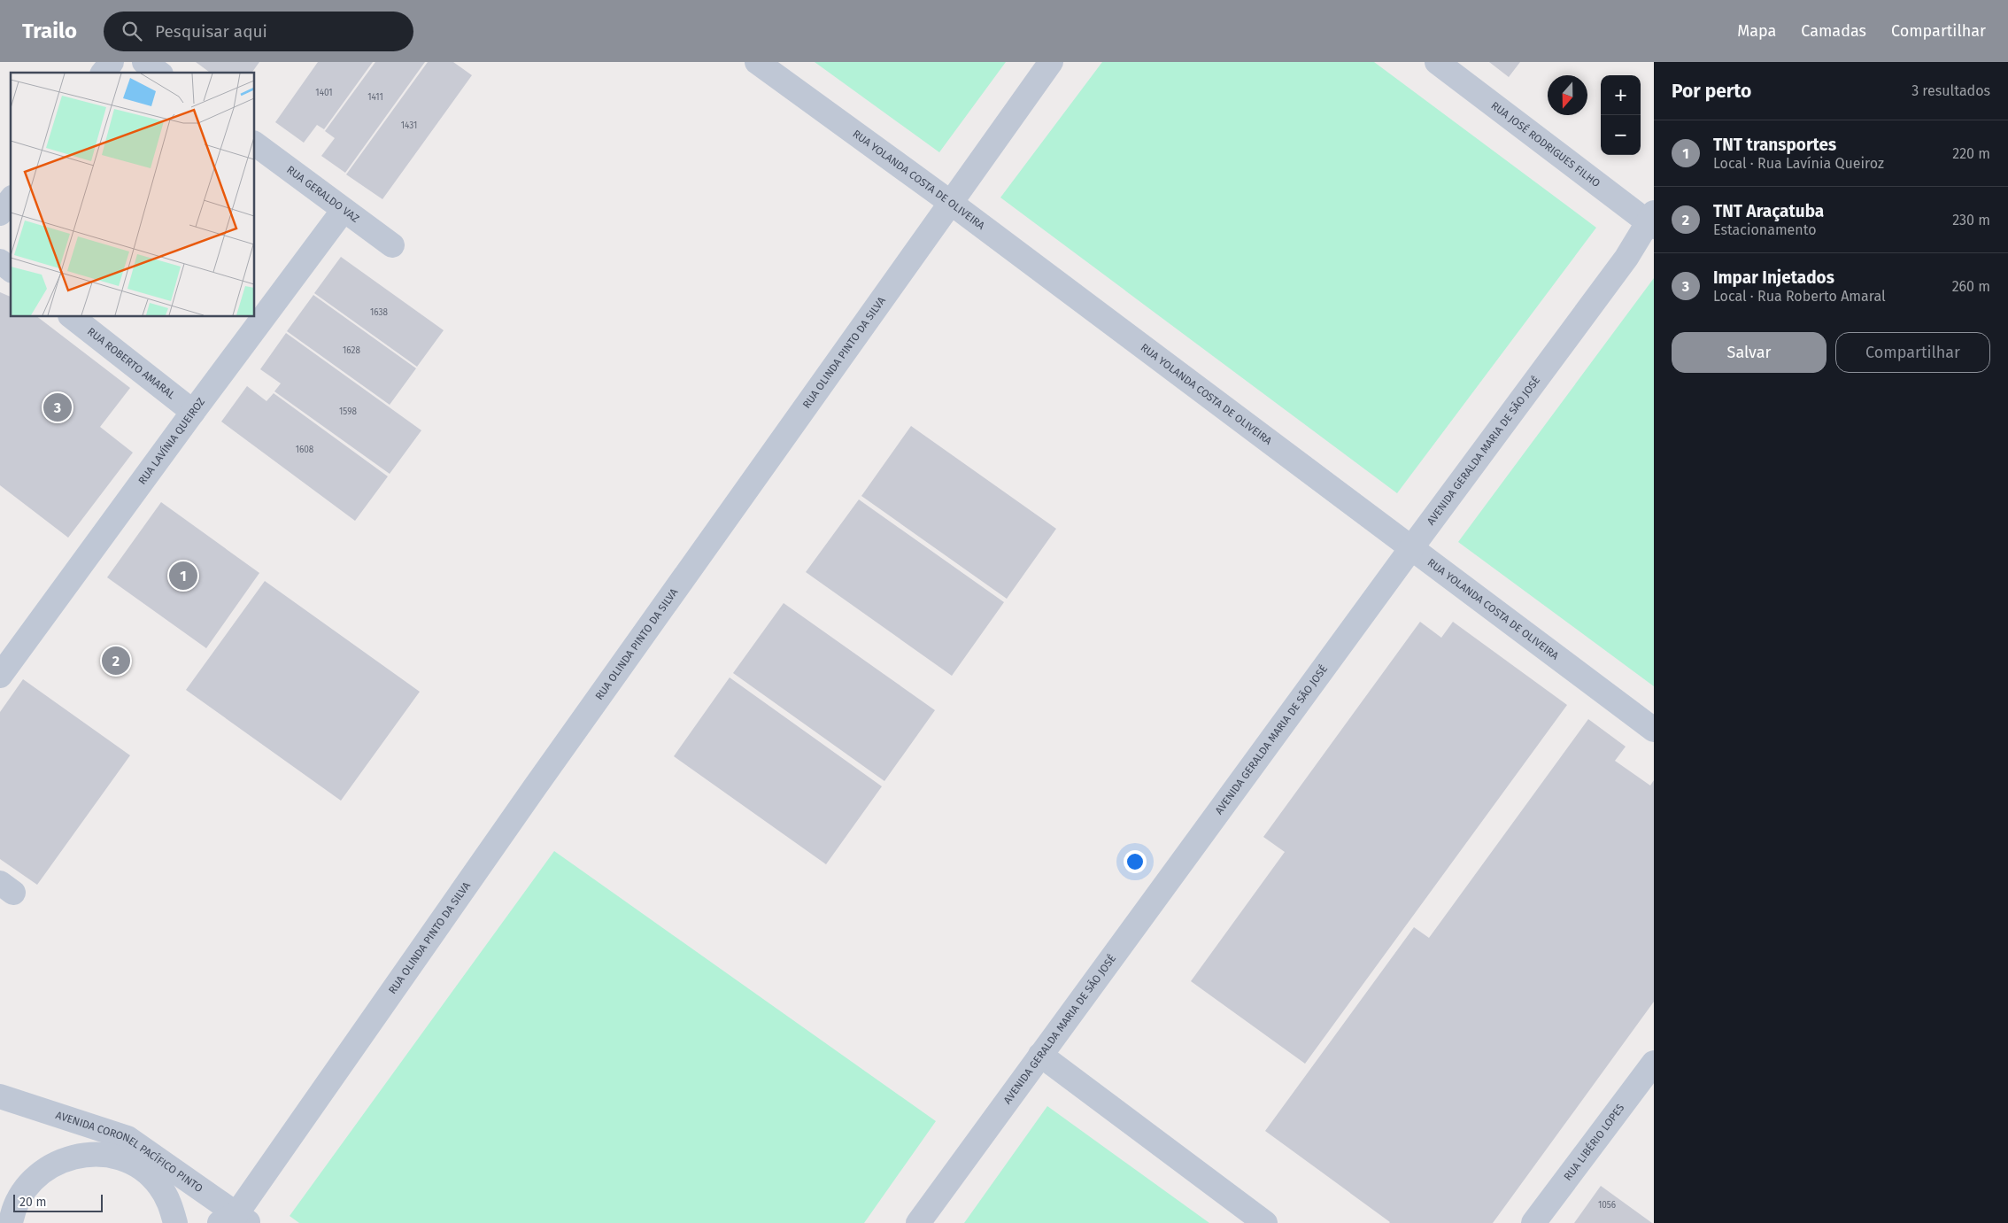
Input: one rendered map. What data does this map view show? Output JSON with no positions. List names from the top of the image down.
{
  "streets": {
    "street": [
      "RUA JOSÉ RODRIGUES FILHO",
      "RUA YOLANDA COSTA DE OLIVEIRA",
      "RUA GERALDO VAZ",
      "RUA OLINDA PINTO DA SILVA",
      "RUA ROBERTO AMARAL",
      "RUA LAVÍNIA QUEIROZ",
      "AVENIDA GERALDA MARIA DE SÃO JOSÉ",
      "RUA LIBÉRIO LOPES",
      "AVENIDA CORONEL PACÍFICO PINTO"
    ]
  },
  "crossings": [
    ["RUA JOSÉ RODRIGUES FILHO", "AVENIDA GERALDA MARIA DE SÃO JOSÉ"],
    ["RUA YOLANDA COSTA DE OLIVEIRA", "RUA OLINDA PINTO DA SILVA"],
    ["RUA YOLANDA COSTA DE OLIVEIRA", "AVENIDA GERALDA MARIA DE SÃO JOSÉ"],
    ["RUA GERALDO VAZ", "RUA LAVÍNIA QUEIROZ"],
    ["RUA OLINDA PINTO DA SILVA", "AVENIDA CORONEL PACÍFICO PINTO"],
    ["RUA ROBERTO AMARAL", "RUA LAVÍNIA QUEIROZ"]
  ],
  "house_numbers": [
    "1401",
    "1411",
    "1431",
    "1638",
    "1628",
    "1598",
    "1608",
    "1056"
  ],
  "scale_bar": "20 m",
  "north": "bottom",
  "page": {
    "header": "Trailo",
    "search": "Pesquisar aqui",
    "nav": ["Mapa", "Camadas", "Compartilhar"],
    "heading": ["Por perto", "3 resultados"],
    "map_buttons": ["+", "−"],
    "list": [
      {
        "mark": "1",
        "name": "TNT transportes",
        "note": "Local · Rua Lavínia Queiroz",
        "value": "220 m"
      },
      {
        "mark": "2",
        "name": "TNT Araçatuba",
        "note": "Estacionamento",
        "value": "230 m"
      },
      {
        "mark": "3",
        "name": "Impar Injetados",
        "note": "Local · Rua Roberto Amaral",
        "value": "260 m"
      }
    ],
    "buttons": ["Salvar", "Compartilhar"],
    "pins": ["3", "1", "2"],
    "scale": "20 m"
  }
}
